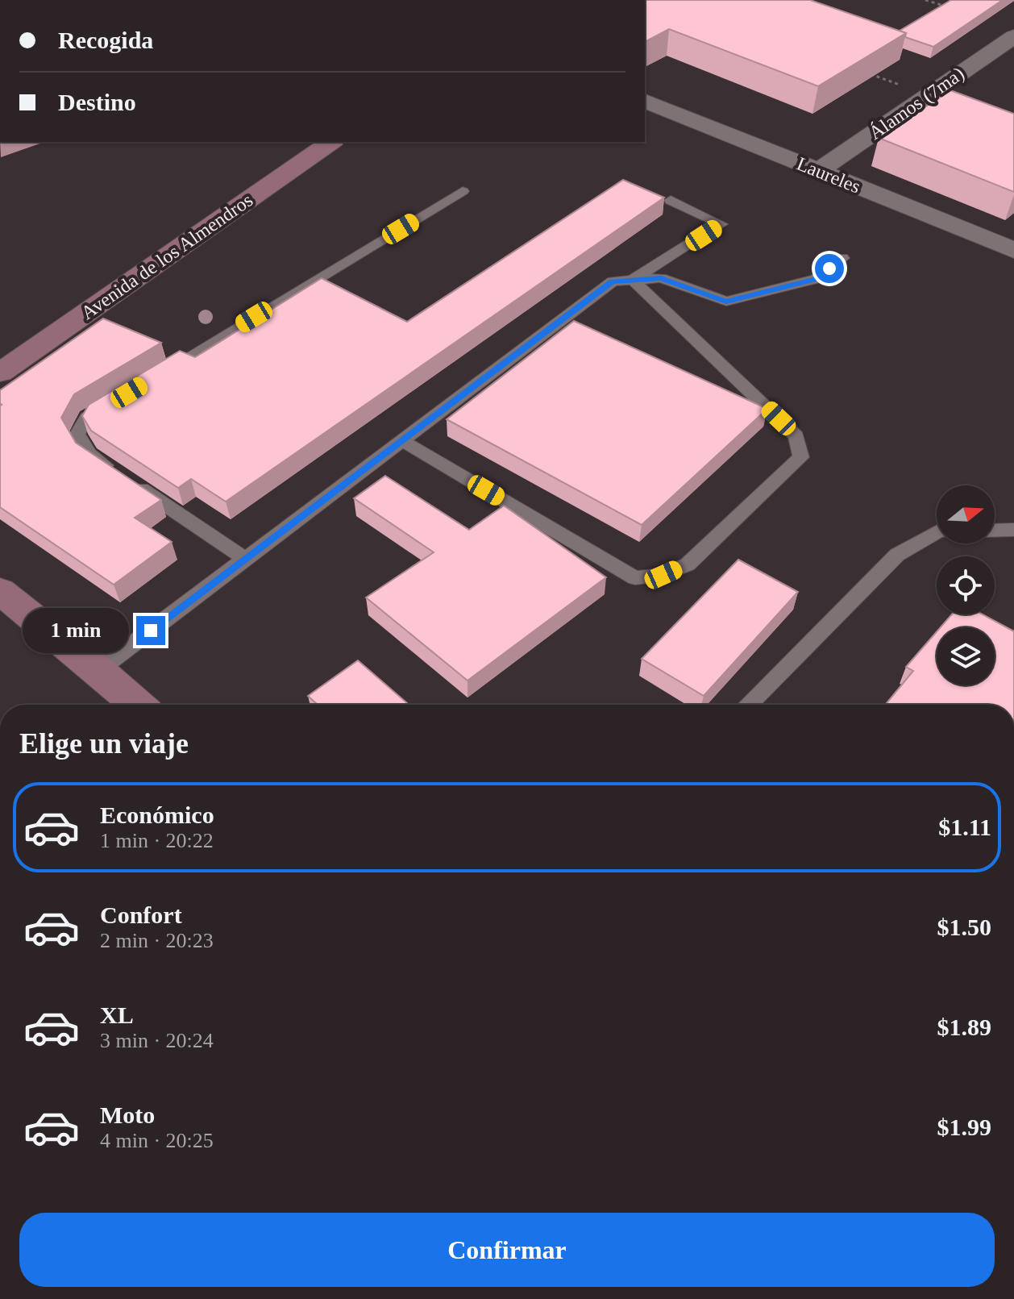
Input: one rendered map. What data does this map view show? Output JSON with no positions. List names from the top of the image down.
{
  "streets": {
    "street": ["Álamos (7ma)", "Laureles", "Avenida de los Almendros"]
  },
  "crossings": [
    ["Álamos (7ma)", "Laureles"]
  ],
  "north": "right",
  "page": {
    "banner": ["Recogida", "Destino"],
    "bubble": "1 min",
    "heading": "Elige un viaje",
    "list": [
      {
        "name": "Económico",
        "note": "1 min · 20:22",
        "value": "$1.11"
      },
      {
        "name": "Confort",
        "note": "2 min · 20:23",
        "value": "$1.50"
      },
      {
        "name": "XL",
        "note": "3 min · 20:24",
        "value": "$1.89"
      },
      {
        "name": "Moto",
        "note": "4 min · 20:25",
        "value": "$1.99"
      }
    ],
    "buttons": "Confirmar"
  }
}
